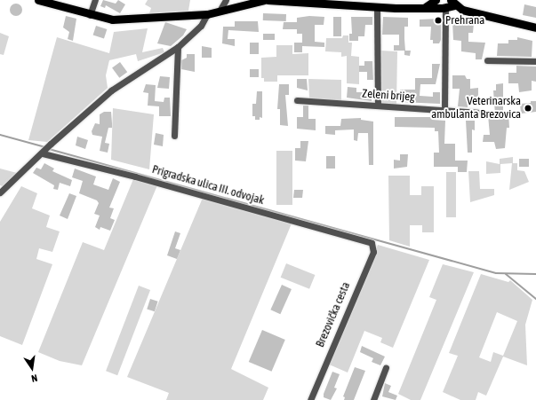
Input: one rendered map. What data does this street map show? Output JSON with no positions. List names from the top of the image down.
{
  "streets": {
    "street": ["Zeleni brijeg", "Prigradska ulica III. odvojak", "Brezovička cesta"]
  },
  "crossings": [
    ["Prigradska ulica III. odvojak", "Brezovička cesta"]
  ],
  "places": ["Prehrana", "Veterinarska ambulanta Brezovica"],
  "north": "bottom"
}
